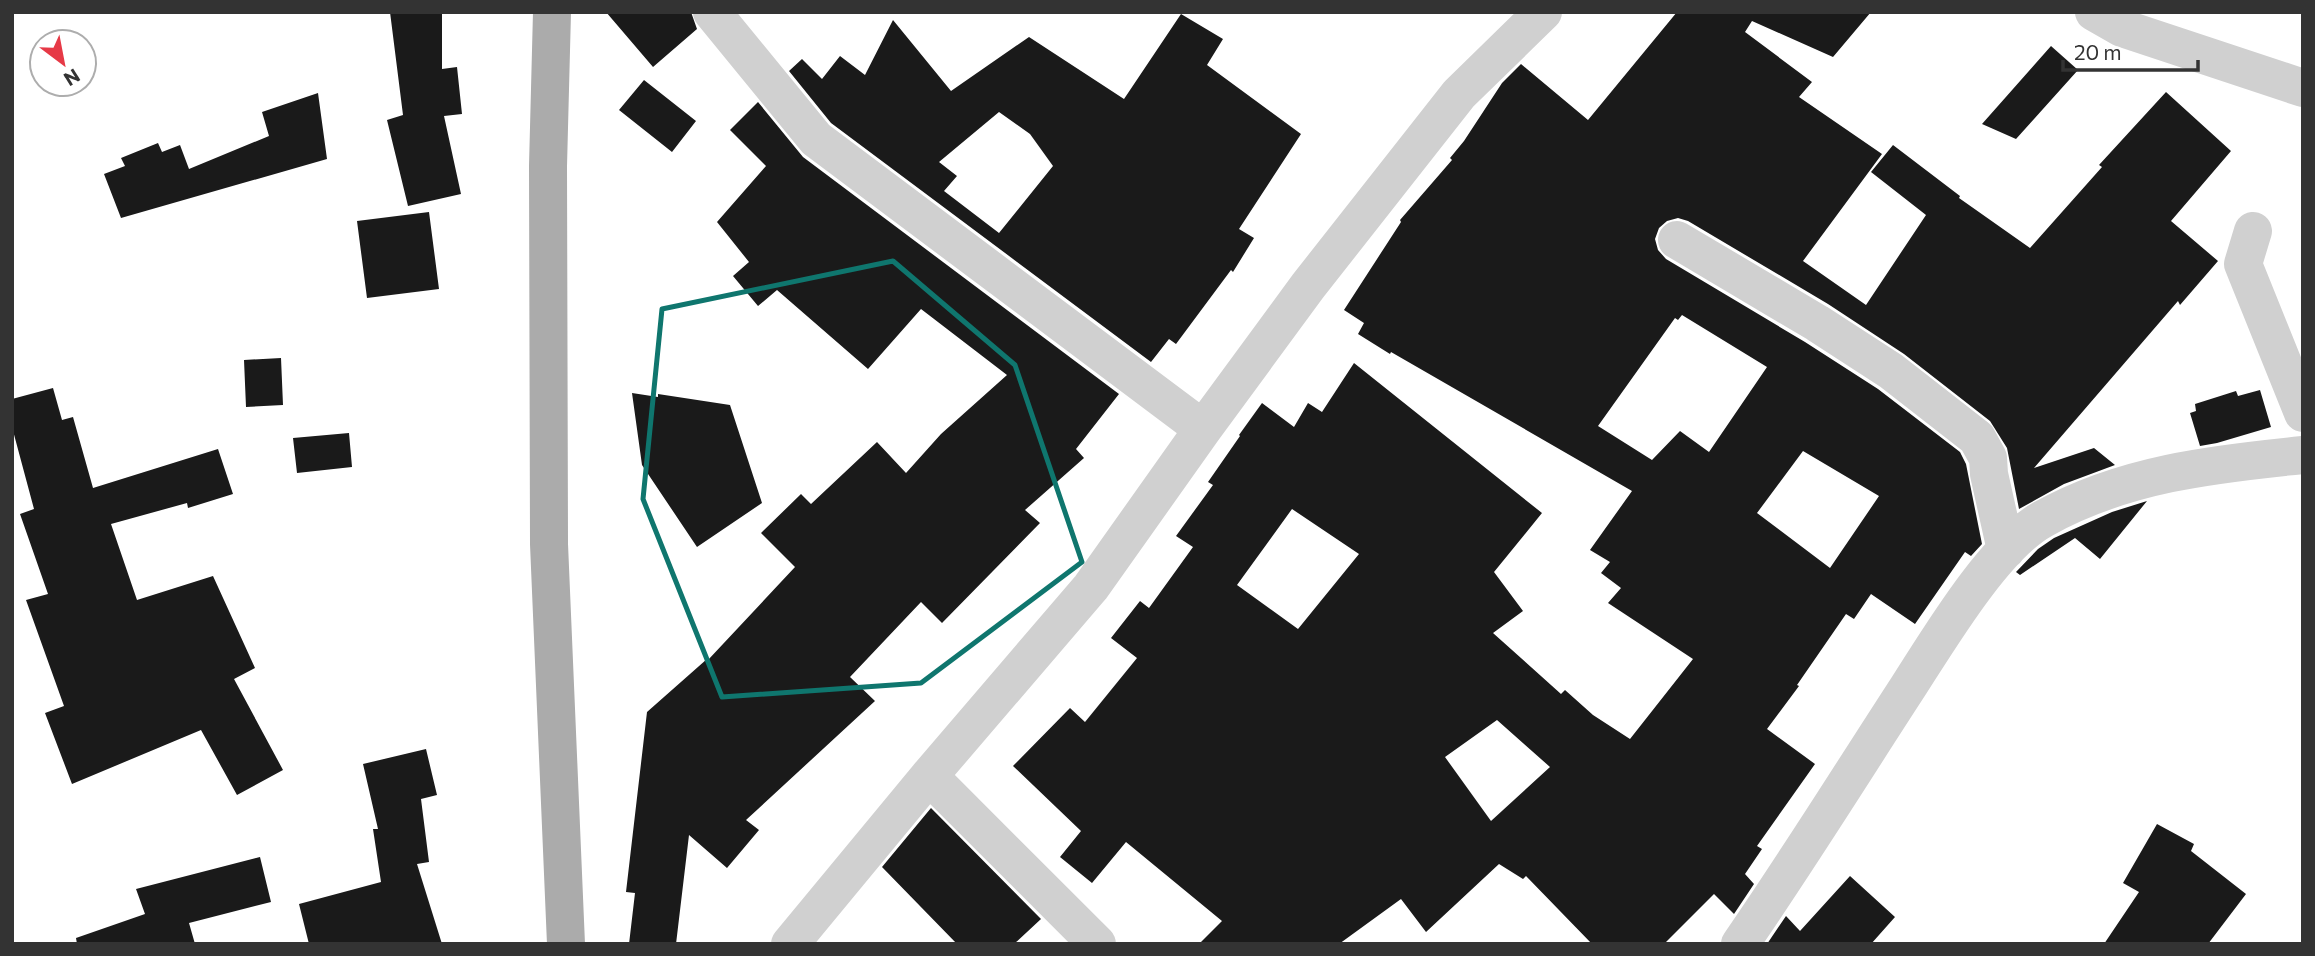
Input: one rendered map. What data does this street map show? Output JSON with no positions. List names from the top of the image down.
{
  "scale_bar": "20 m",
  "north": "bottom right"
}
